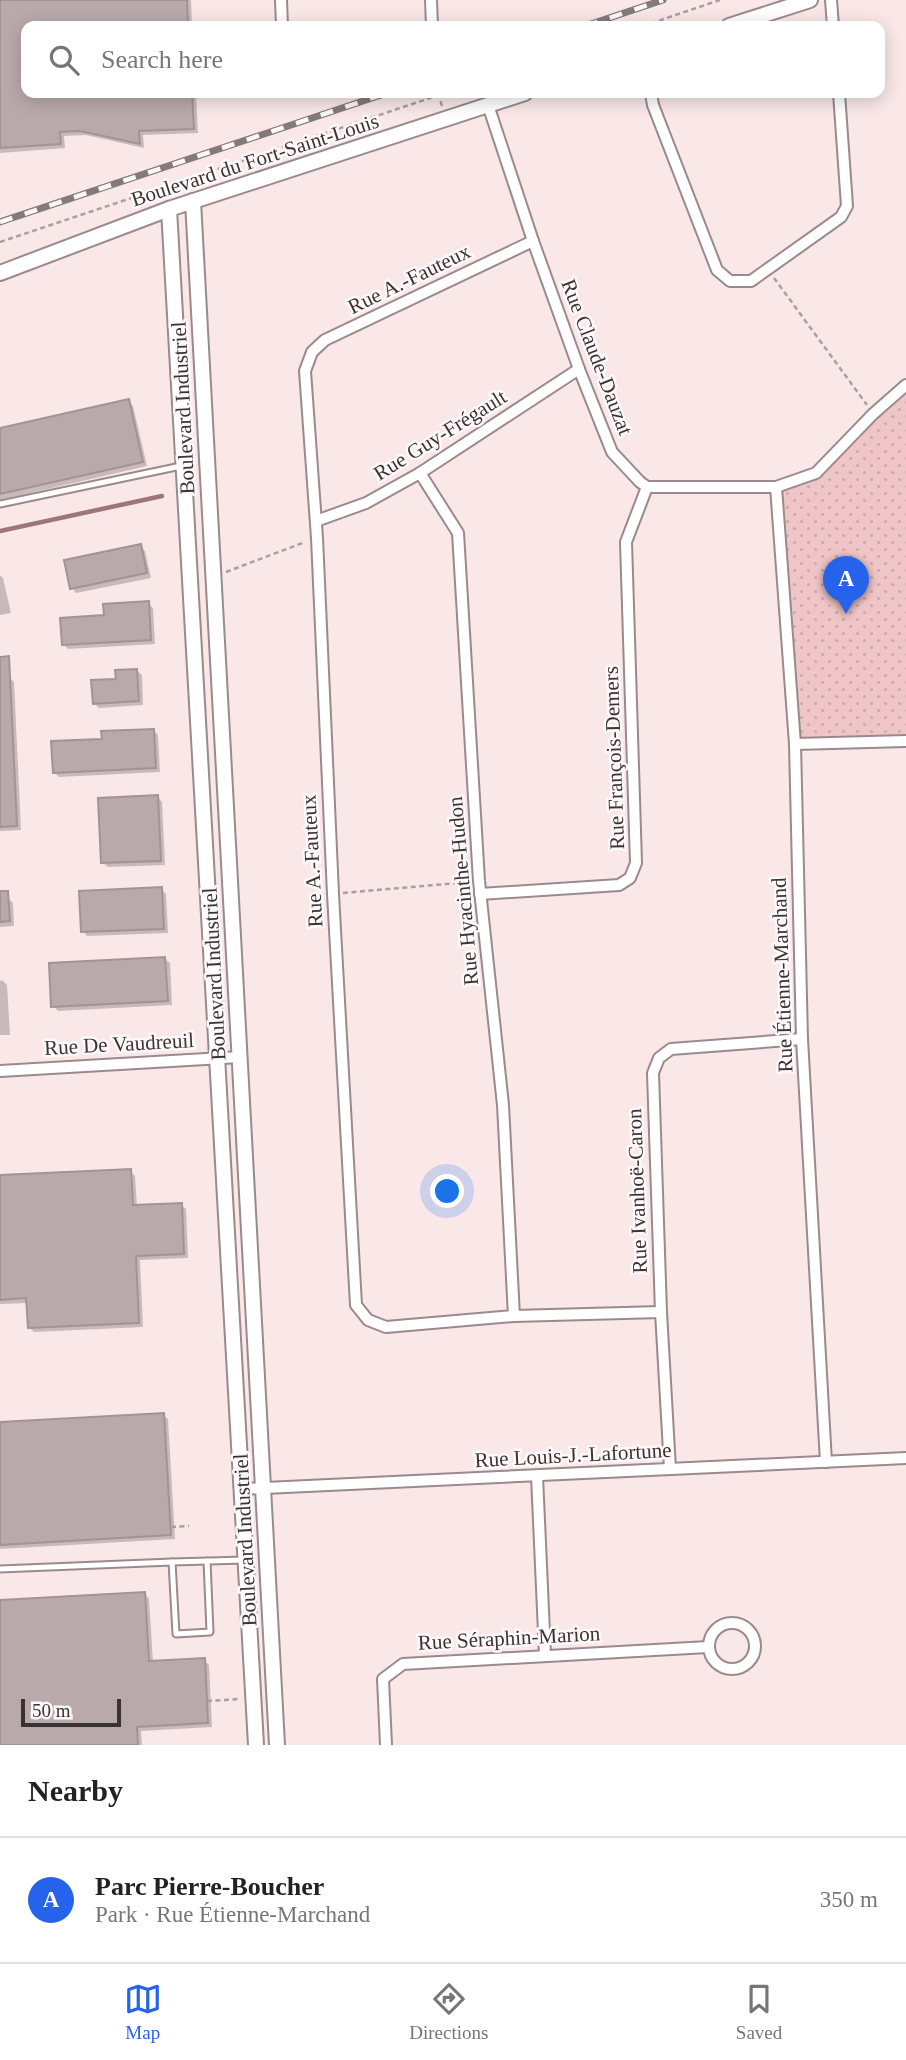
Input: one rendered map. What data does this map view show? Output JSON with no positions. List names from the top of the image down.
{
  "streets": {
    "street": [
      "Boulevard du Fort-Saint-Louis",
      "Rue A.-Fauteux",
      "Rue Claude-Dauzat",
      "Boulevard Industriel",
      "Rue Guy-Frégault",
      "Rue François-Demers",
      "Rue Hyacinthe-Hudon",
      "Rue Étienne-Marchand",
      "Rue De Vaudreuil",
      "Rue Ivanhoë-Caron",
      "Rue Louis-J.-Lafortune",
      "Rue Séraphin-Marion"
    ]
  },
  "crossings": [
    ["Boulevard du Fort-Saint-Louis", "Rue Claude-Dauzat"],
    ["Boulevard du Fort-Saint-Louis", "Boulevard Industriel"],
    ["Rue A.-Fauteux", "Rue Claude-Dauzat"],
    ["Rue A.-Fauteux", "Rue Guy-Frégault"],
    ["Rue A.-Fauteux", "Rue Hyacinthe-Hudon"],
    ["Rue A.-Fauteux", "Rue Ivanhoë-Caron"],
    ["Rue Claude-Dauzat", "Rue Guy-Frégault"],
    ["Rue Claude-Dauzat", "Rue François-Demers"],
    ["Boulevard Industriel", "Rue De Vaudreuil"],
    ["Boulevard Industriel", "Rue Louis-J.-Lafortune"],
    ["Rue Guy-Frégault", "Rue Hyacinthe-Hudon"],
    ["Rue François-Demers", "Rue Hyacinthe-Hudon"],
    ["Rue Étienne-Marchand", "Rue Ivanhoë-Caron"],
    ["Rue Étienne-Marchand", "Rue Louis-J.-Lafortune"],
    ["Rue Ivanhoë-Caron", "Rue Louis-J.-Lafortune"]
  ],
  "scale_bar": "50 m",
  "page": {
    "search": "Search here",
    "pins": "A",
    "scale": "50 m",
    "heading": "Nearby",
    "list": [
      {
        "mark": "A",
        "name": "Parc Pierre-Boucher",
        "note": "Park · Rue Étienne-Marchand",
        "value": "350 m"
      }
    ],
    "nav": ["Map", "Directions", "Saved"]
  }
}
